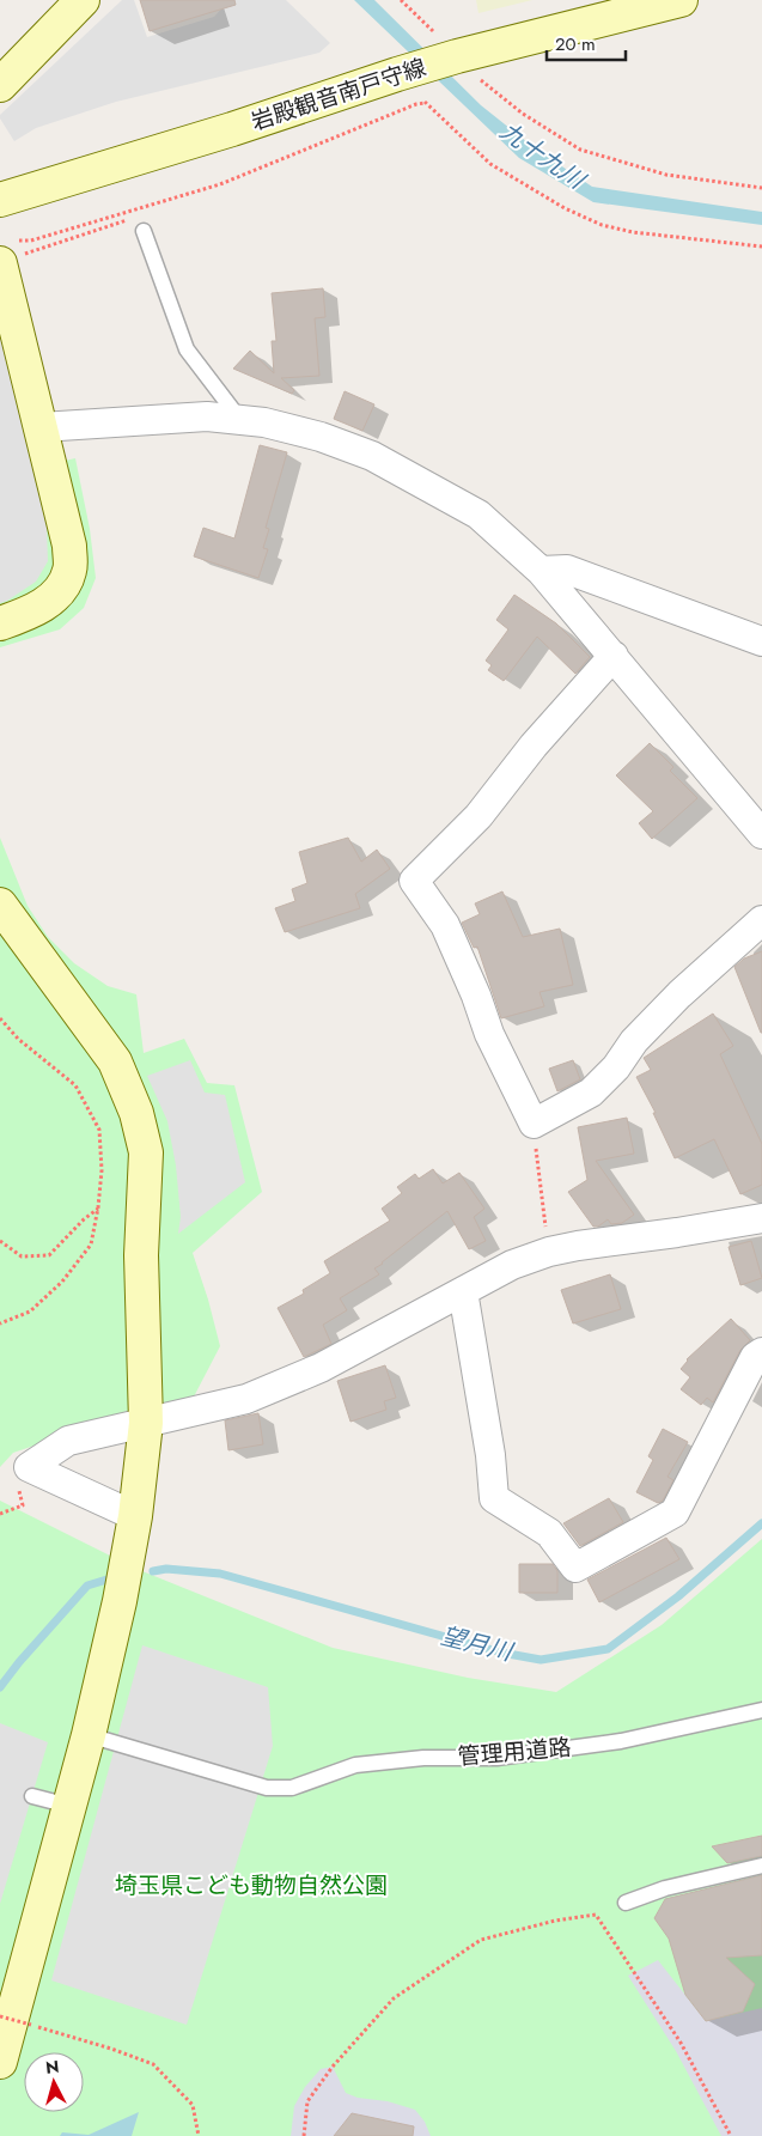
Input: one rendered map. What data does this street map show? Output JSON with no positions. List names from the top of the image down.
{
  "streets": {
    "street": ["岩殿観音南戸守線"],
    "lane": ["管理用道路"]
  },
  "water": ["九十九川", "望月川"],
  "parks": ["埼玉県こども動物自然公園"],
  "scale_bar": "20 m",
  "north": "top"
}
